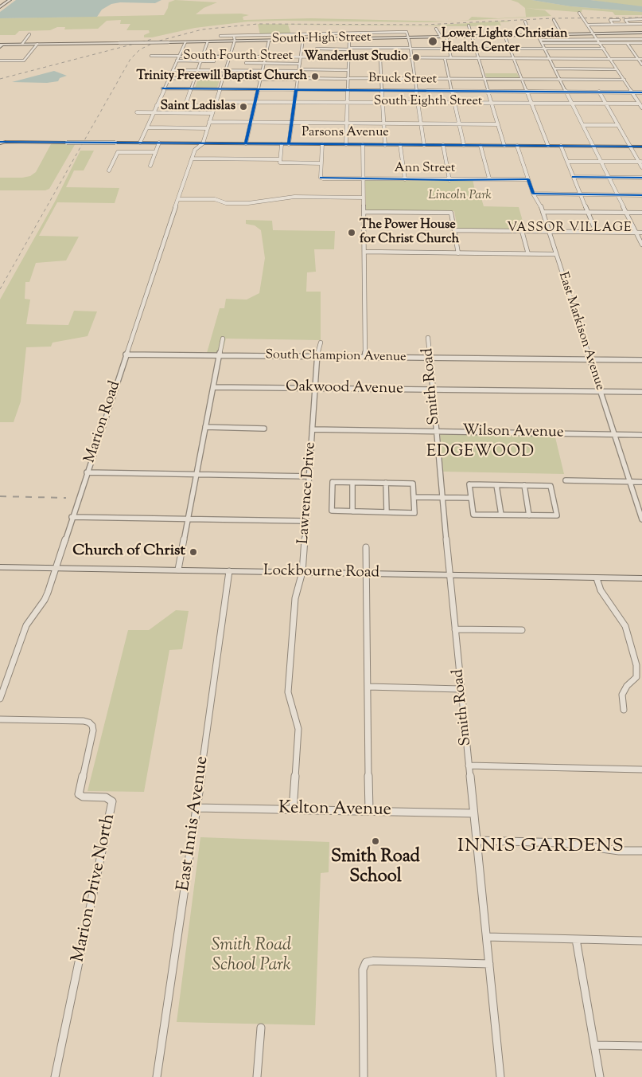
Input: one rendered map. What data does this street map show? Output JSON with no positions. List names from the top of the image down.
{
  "streets": {
    "main road": ["South High Street", "Parsons Avenue", "Lockbourne Road"],
    "street": [
      "South Fourth Street",
      "Bruck Street",
      "South Eighth Street",
      "Ann Street",
      "East Markison Avenue",
      "South Champion Avenue",
      "Smith Road",
      "Oakwood Avenue",
      "Marion Road",
      "Wilson Avenue",
      "Lawrence Drive",
      "Kelton Avenue",
      "East Innis Avenue",
      "Marion Drive North"
    ]
  },
  "crossings": [
    ["South Fourth Street", "Marion Road"],
    ["Bruck Street", "Marion Road"],
    ["South Eighth Street", "Marion Road"],
    ["Parsons Avenue", "East Markison Avenue"],
    ["Parsons Avenue", "Marion Road"],
    ["Ann Street", "East Markison Avenue"],
    ["East Markison Avenue", "South Champion Avenue"],
    ["East Markison Avenue", "Oakwood Avenue"],
    ["East Markison Avenue", "Wilson Avenue"],
    ["South Champion Avenue", "Smith Road"],
    ["South Champion Avenue", "Marion Road"],
    ["South Champion Avenue", "Lawrence Drive"],
    ["Smith Road", "Oakwood Avenue"],
    ["Smith Road", "Wilson Avenue"],
    ["Smith Road", "Lockbourne Road"],
    ["Smith Road", "Kelton Avenue"],
    ["Oakwood Avenue", "Lawrence Drive"],
    ["Marion Road", "Lockbourne Road"],
    ["Wilson Avenue", "Lawrence Drive"],
    ["Lawrence Drive", "Lockbourne Road"],
    ["Lawrence Drive", "Kelton Avenue"],
    ["Lockbourne Road", "East Innis Avenue"],
    ["Kelton Avenue", "East Innis Avenue"]
  ],
  "districts": ["VASSOR VILLAGE", "EDGEWOOD", "INNIS GARDENS"],
  "parks": ["Lincoln Park", "Smith Road School Park"],
  "places": [
    "Lower Lights Christian Health Center",
    "Wanderlust Studio",
    "Trinity Freewill Baptist Church",
    "Saint Ladislas",
    "The Power House for Christ Church",
    "Church of Christ",
    "Smith Road School"
  ]
}
